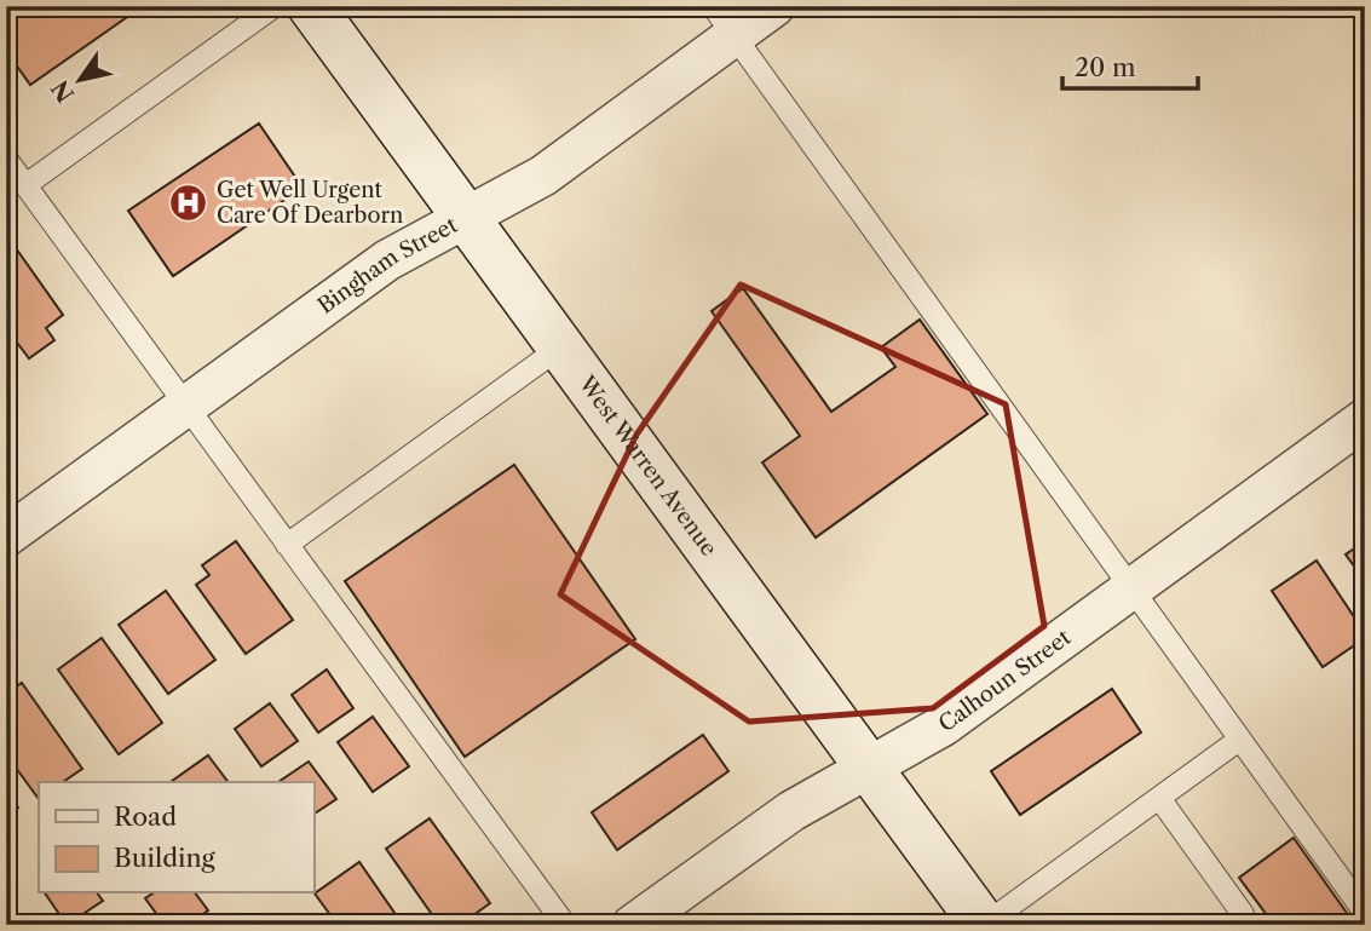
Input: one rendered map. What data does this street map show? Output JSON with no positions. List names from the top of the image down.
{
  "streets": {
    "main road": ["West Warren Avenue"],
    "street": ["Bingham Street", "Calhoun Street"]
  },
  "crossings": [
    ["Bingham Street", "West Warren Avenue"],
    ["West Warren Avenue", "Calhoun Street"]
  ],
  "places": {
    "hospital": ["Get Well Urgent Care Of Dearborn"]
  },
  "legend": ["Road", "Building"],
  "scale_bar": "20 m",
  "north": "bottom left"
}
